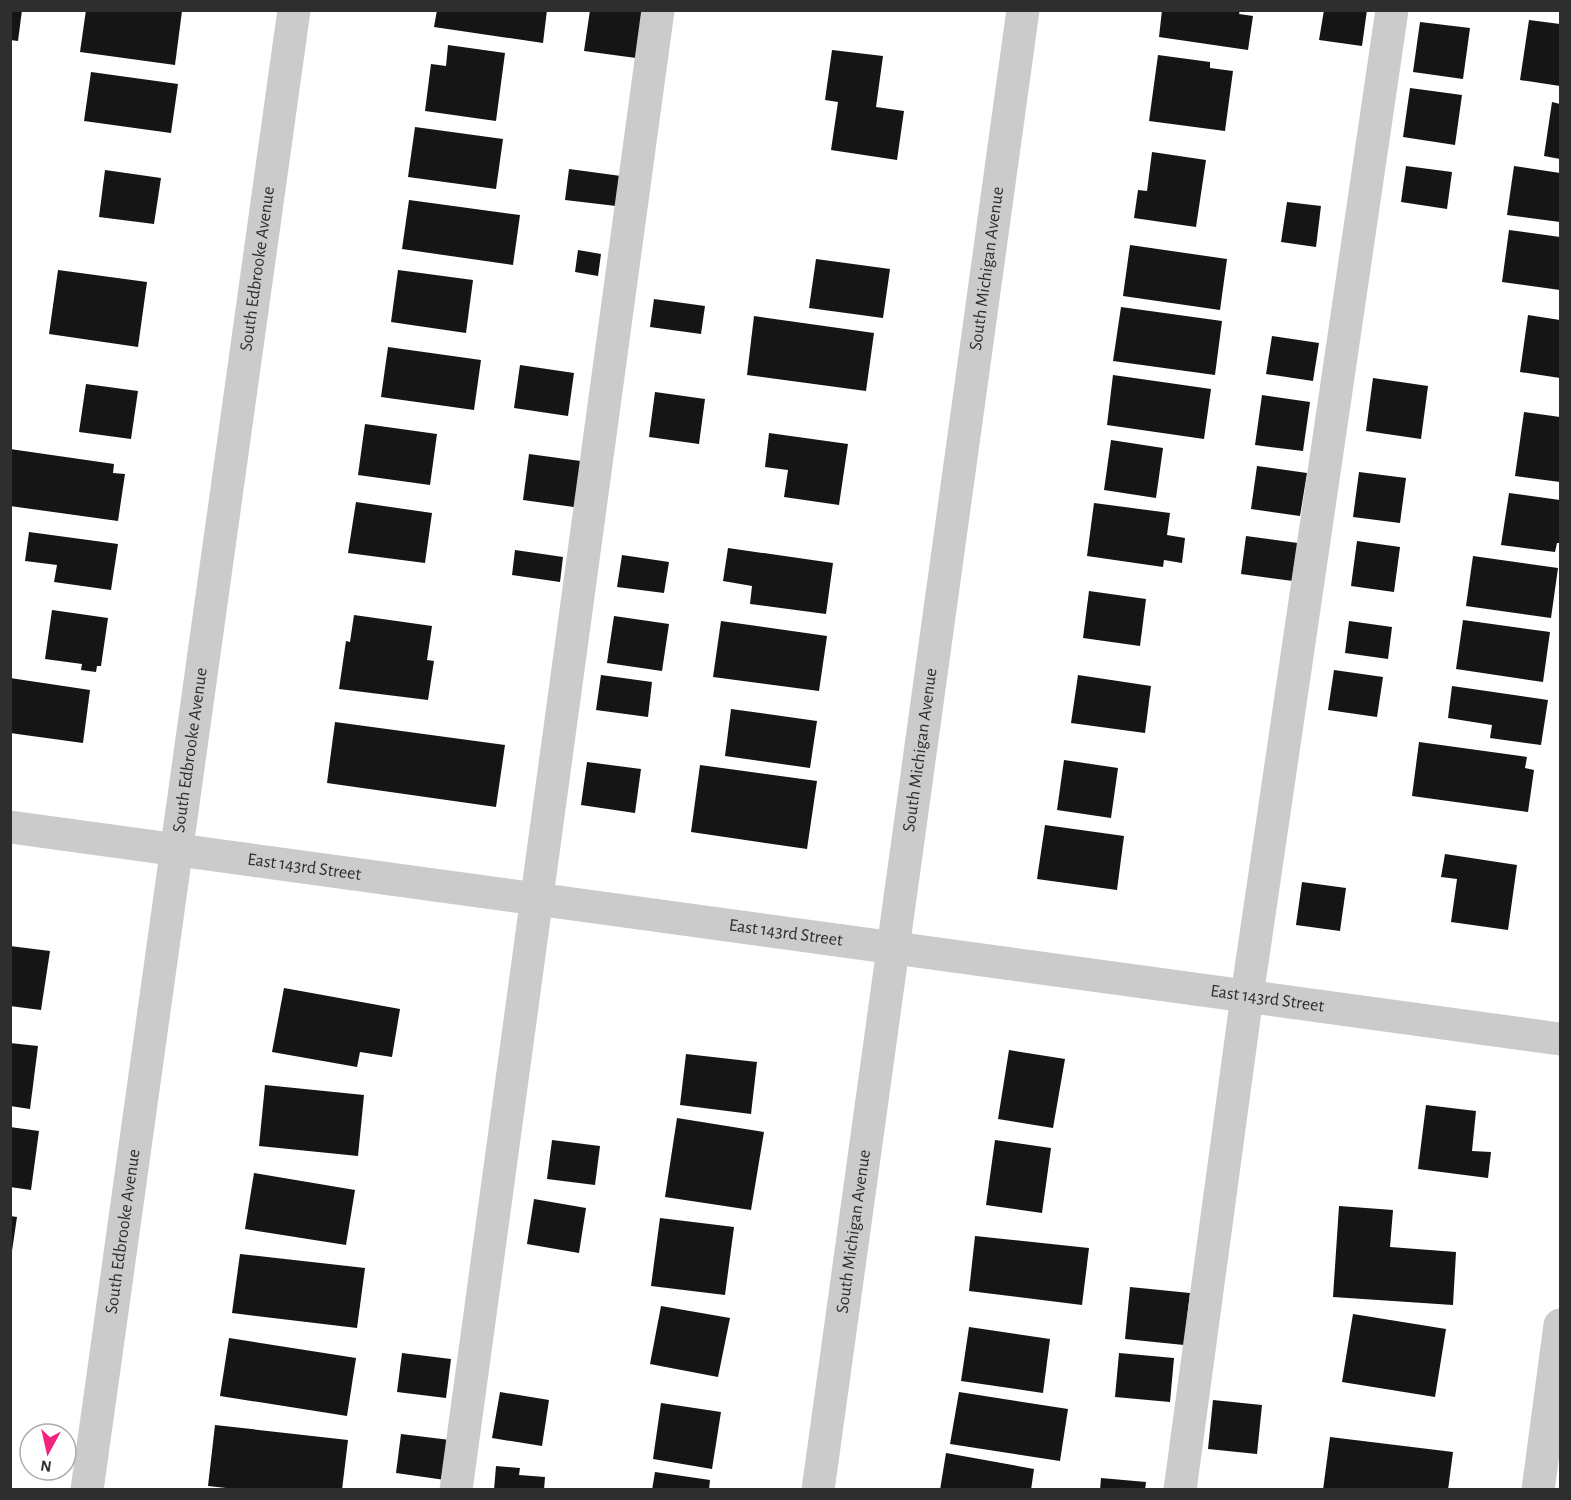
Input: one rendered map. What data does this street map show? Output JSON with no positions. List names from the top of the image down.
{
  "streets": {
    "street": ["South Edbrooke Avenue", "South Michigan Avenue", "East 143rd Street"]
  },
  "crossings": [
    ["South Edbrooke Avenue", "East 143rd Street"],
    ["South Michigan Avenue", "East 143rd Street"]
  ],
  "north": "bottom"
}
